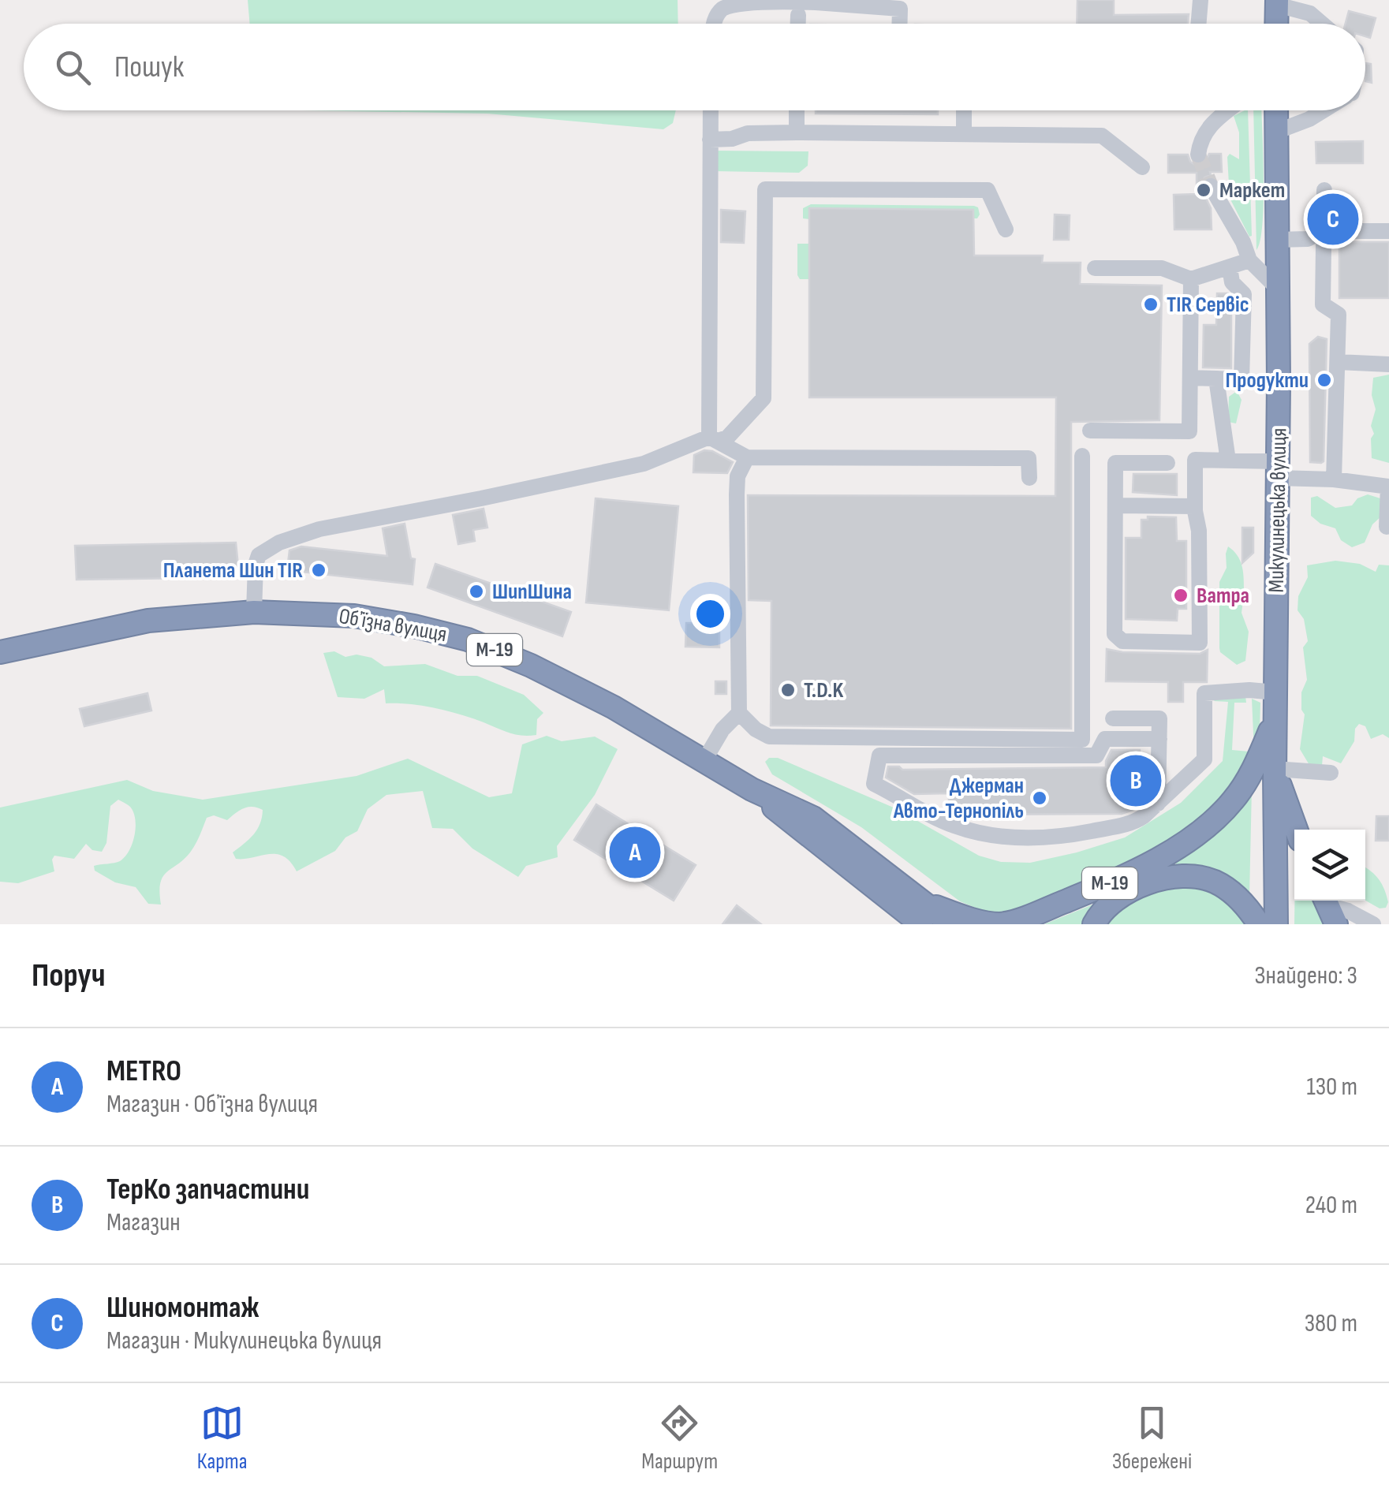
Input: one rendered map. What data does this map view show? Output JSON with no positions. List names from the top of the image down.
{
  "streets": {
    "highway": ["Микулинецька вулиця", "Обʼїзна вулиця", "М-19"]
  },
  "crossings": [
    ["Микулинецька вулиця", "М-19"],
    ["Обʼїзна вулиця", "М-19"]
  ],
  "places": [
    "Маркет",
    "TIR Сервіс",
    "Продукти",
    "Планета Шин TIR",
    "ШипШина",
    "Ватра",
    "T.D.K",
    "Джерман Авто-Тернопіль"
  ],
  "page": {
    "search": "Пошук",
    "pins": ["C", "B", "A"],
    "heading": ["Поруч", "Знайдено: 3"],
    "list": [
      {
        "mark": "A",
        "name": "METRO",
        "note": "Магазин · Обʼїзна вулиця",
        "value": "130 m"
      },
      {
        "mark": "B",
        "name": "ТерКо запчастини",
        "note": "Магазин",
        "value": "240 m"
      },
      {
        "mark": "C",
        "name": "Шиномонтаж",
        "note": "Магазин · Микулинецька вулиця",
        "value": "380 m"
      }
    ],
    "nav": ["Карта", "Маршрут", "Збережені"]
  }
}
